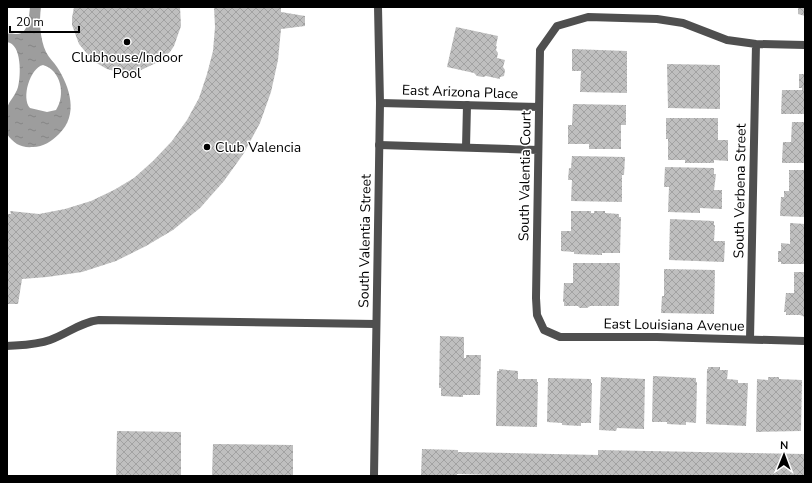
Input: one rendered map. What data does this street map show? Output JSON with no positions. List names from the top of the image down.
{
  "streets": {
    "street": [
      "East Arizona Place",
      "South Valentia Court",
      "South Verbena Street",
      "South Valentia Street",
      "East Louisiana Avenue"
    ]
  },
  "crossings": [
    ["East Arizona Place", "South Valentia Court"],
    ["East Arizona Place", "South Valentia Street"],
    ["South Valentia Court", "South Verbena Street"],
    ["South Valentia Court", "East Louisiana Avenue"],
    ["South Verbena Street", "East Louisiana Avenue"]
  ],
  "places": ["Clubhouse/Indoor Pool", "Club Valencia"],
  "scale_bar": "20 m",
  "north": "top"
}
